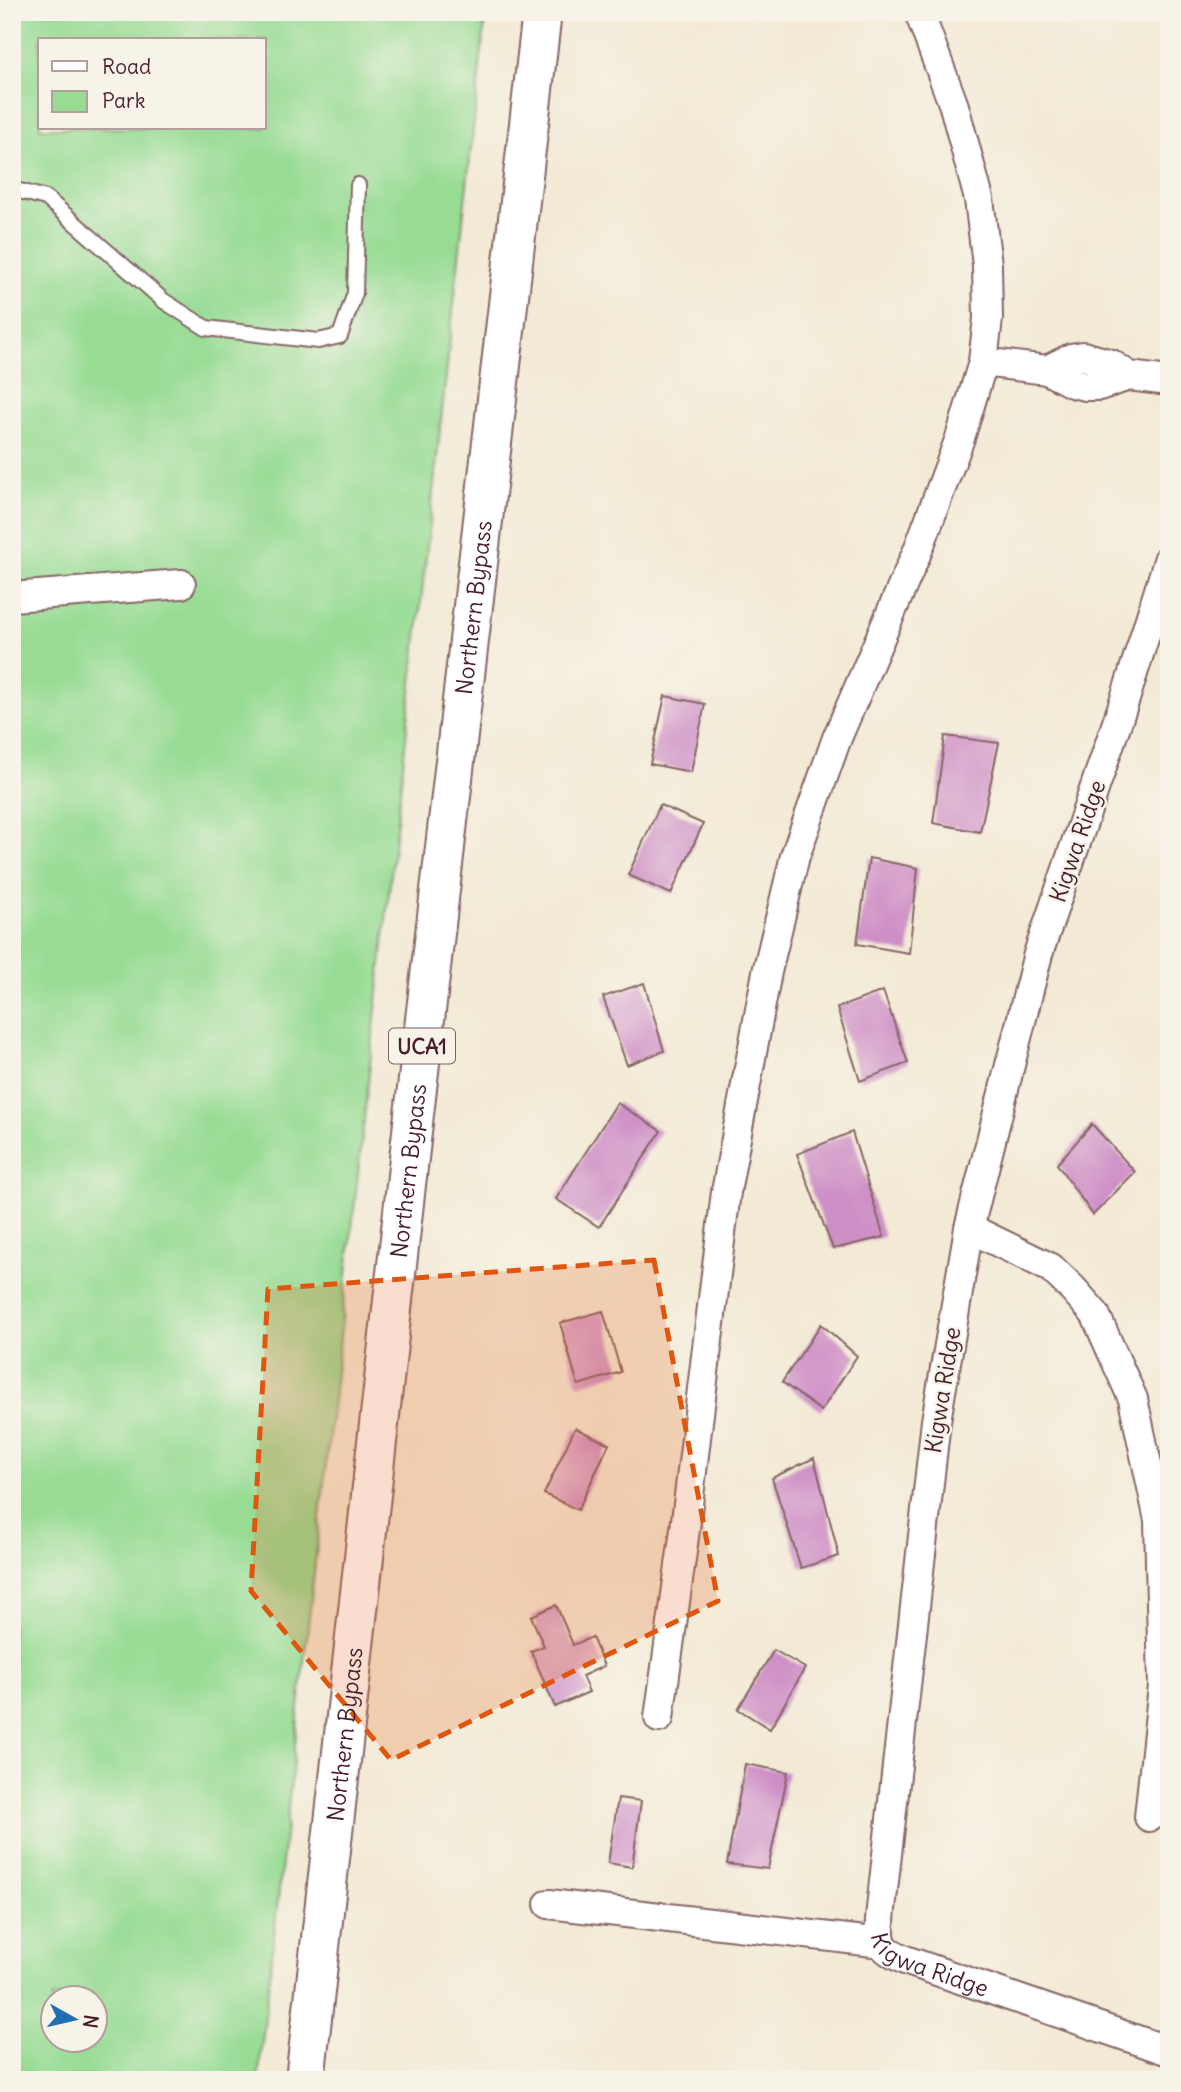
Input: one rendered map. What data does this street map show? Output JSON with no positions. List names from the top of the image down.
{
  "streets": {
    "main road": ["Northern Bypass", "UCA1"],
    "street": ["Kigwa Ridge"]
  },
  "legend": ["Road", "Park"],
  "north": "right"
}
